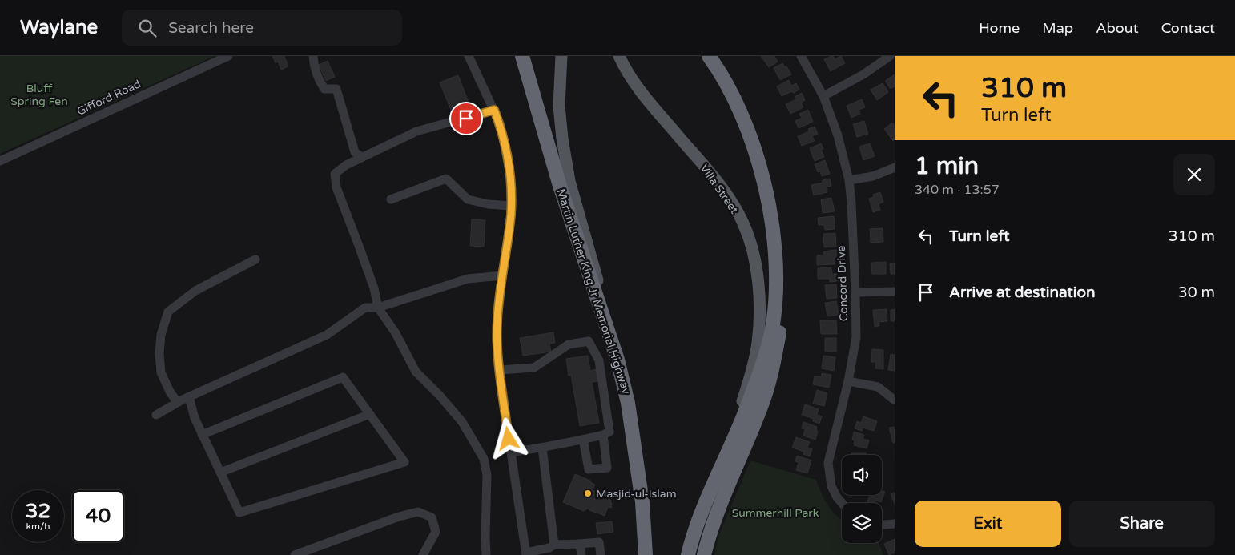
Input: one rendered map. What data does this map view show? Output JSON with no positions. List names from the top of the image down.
{
  "streets": {
    "highway": ["Martin Luther King Jr Memorial Highway"],
    "main road": ["Villa Street"],
    "street": ["Gifford Road", "Concord Drive"]
  },
  "parks": ["Bluff Spring Fen", "Summerhill Park"],
  "places": ["Masjid-ul-Islam"],
  "page": {
    "header": "Waylane",
    "search": "Search here",
    "nav": [
      "Home",
      "Map",
      "About",
      "Contact"
    ],
    "turn": ["310 m", "Turn left"],
    "heading": ["1 min", "340 m · 13:57"],
    "list": [
      {
        "name": "Turn left",
        "value": "310 m"
      },
      {
        "name": "Arrive at destination",
        "value": "30 m"
      }
    ],
    "speed": "32 km/h",
    "limit": "40",
    "buttons": ["Exit", "Share"]
  }
}
